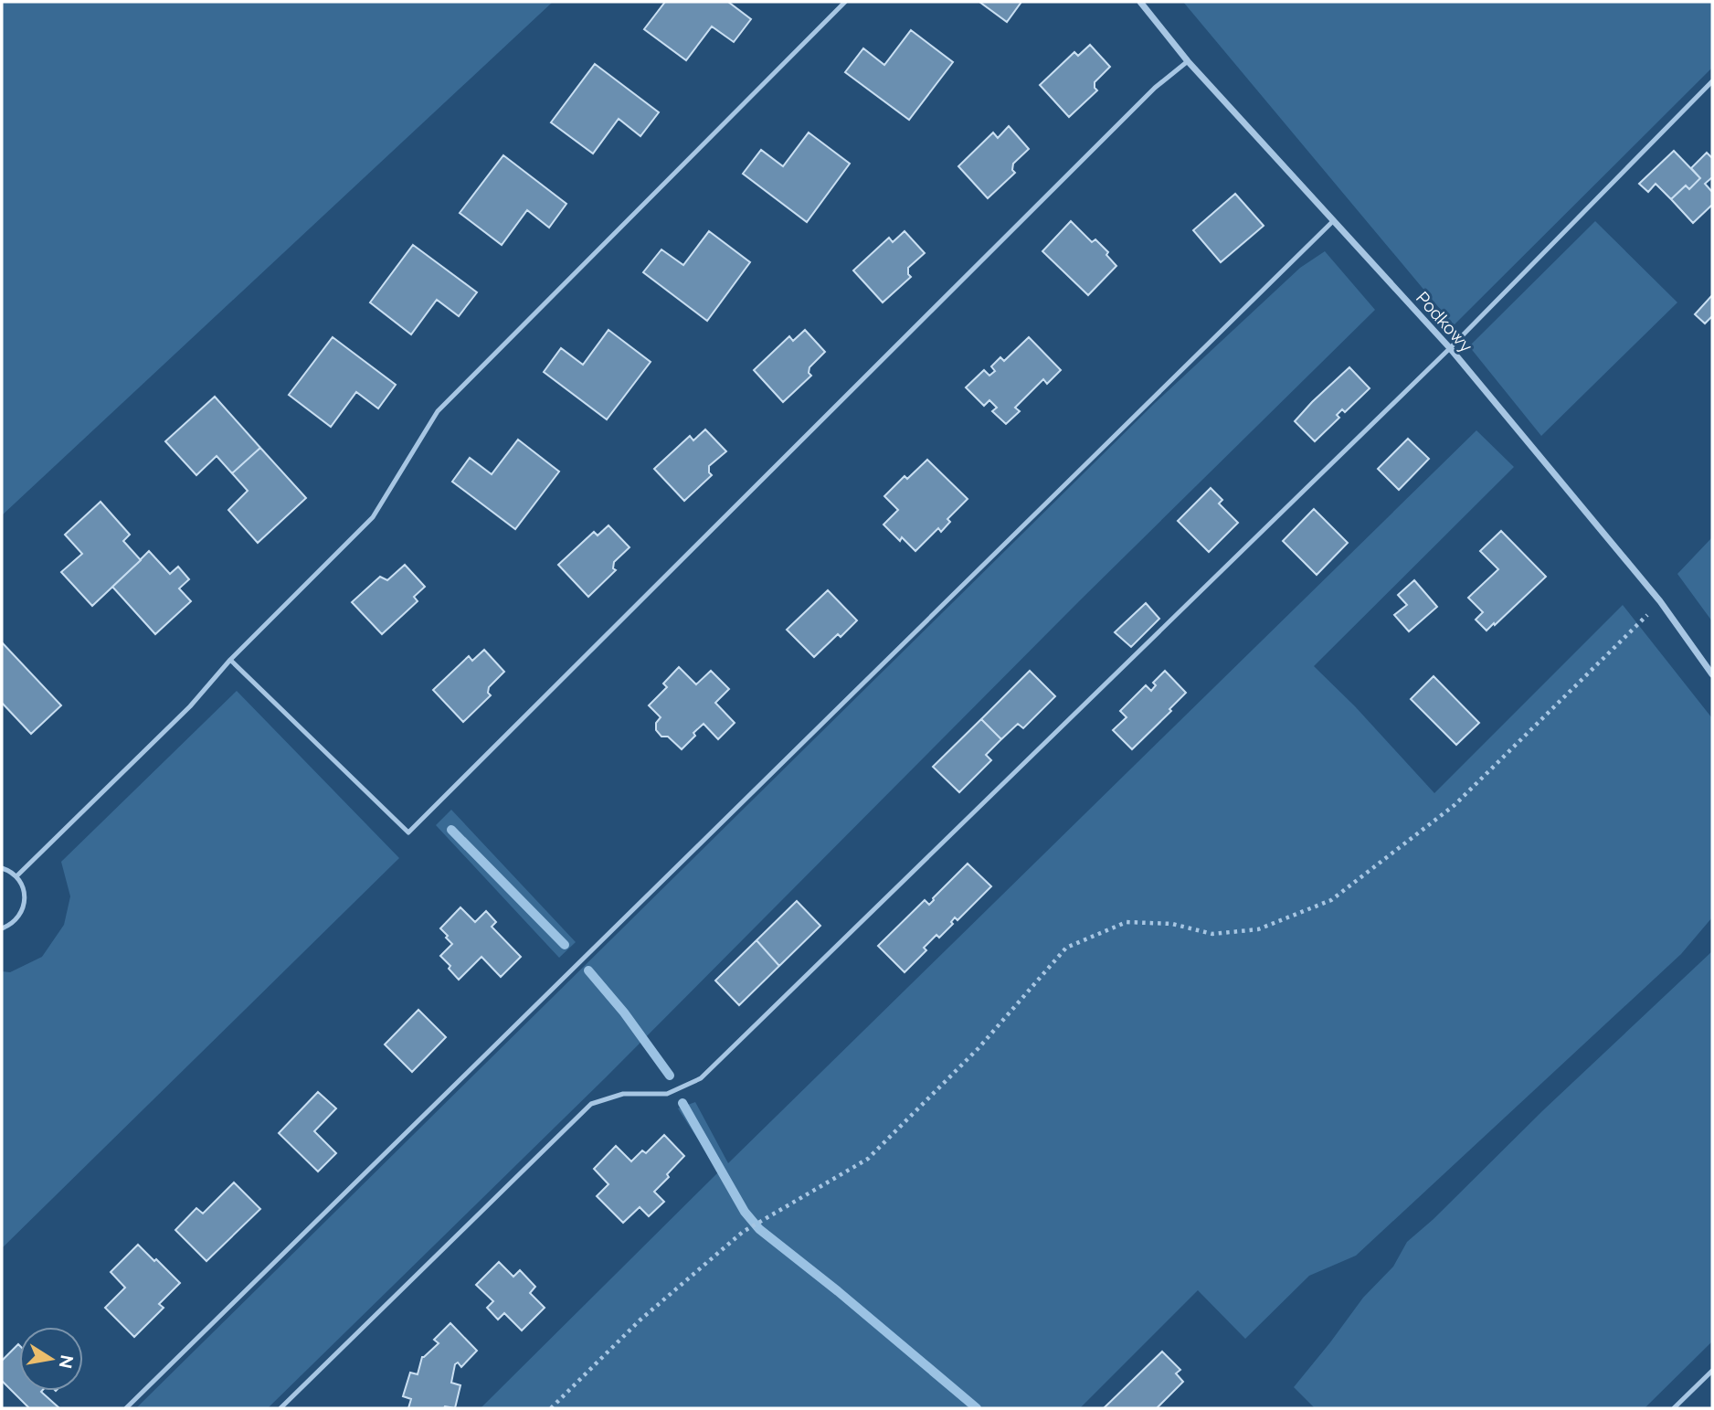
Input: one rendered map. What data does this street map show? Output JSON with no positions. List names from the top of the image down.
{
  "streets": {
    "street": ["Podkowy"]
  },
  "north": "right"
}
